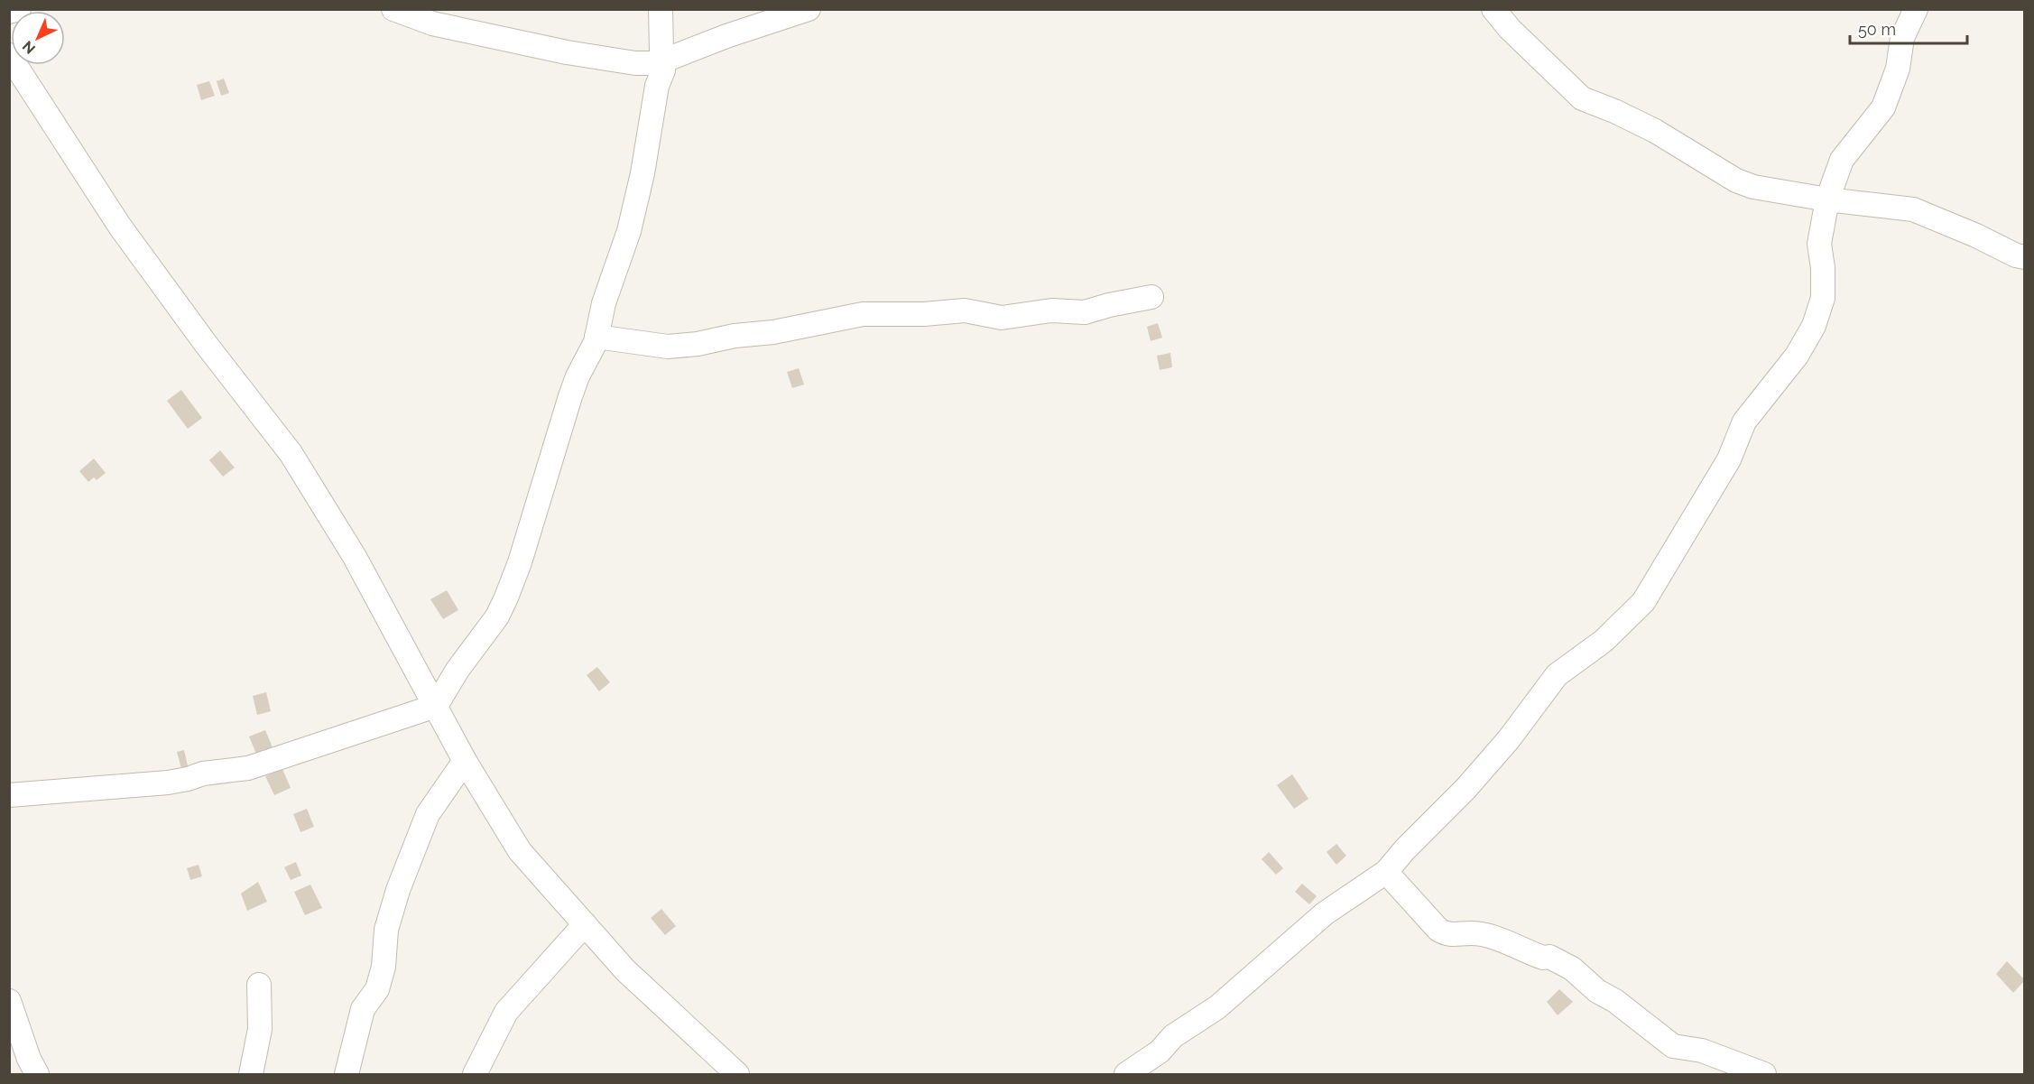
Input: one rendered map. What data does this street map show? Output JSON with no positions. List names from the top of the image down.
{
  "scale_bar": "50 m",
  "north": "bottom left"
}
